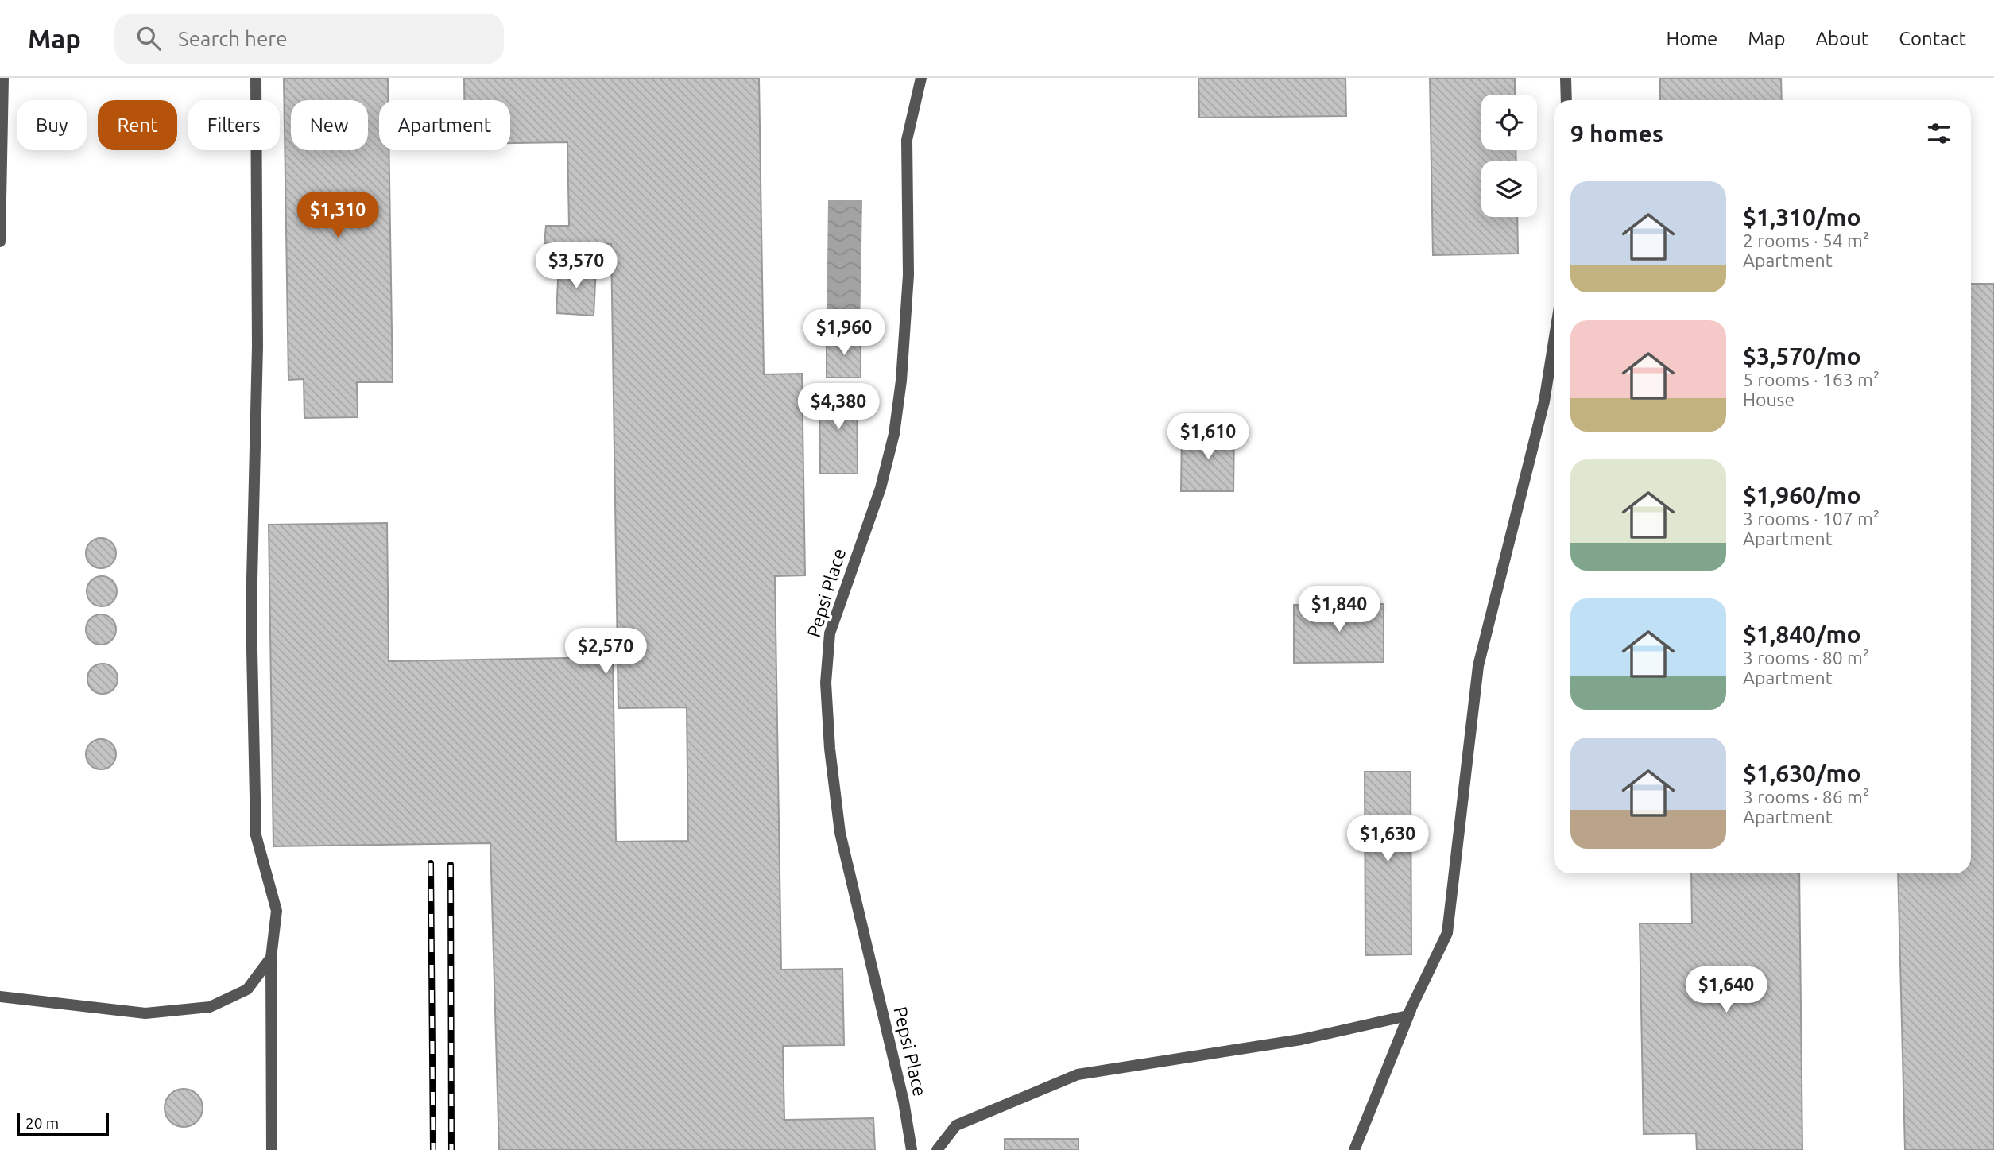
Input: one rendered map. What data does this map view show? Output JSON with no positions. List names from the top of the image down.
{
  "streets": {
    "lane": ["Pepsi Place"]
  },
  "scale_bar": "20 m",
  "page": {
    "header": "Map",
    "search": "Search here",
    "nav": [
      "Home",
      "Map",
      "About",
      "Contact"
    ],
    "chip": [
      "Buy",
      "Rent",
      "Filters",
      "New",
      "Apartment"
    ],
    "heading": "9 homes",
    "list": [
      {
        "name": "$1,310/mo",
        "note": "2 rooms · 54 m² · Apartment"
      },
      {
        "name": "$3,570/mo",
        "note": "5 rooms · 163 m² · House"
      },
      {
        "name": "$1,960/mo",
        "note": "3 rooms · 107 m² · Apartment"
      },
      {
        "name": "$1,840/mo",
        "note": "3 rooms · 80 m² · Apartment"
      },
      {
        "name": "$1,630/mo",
        "note": "3 rooms · 86 m² · Apartment"
      }
    ],
    "price": [
      "$1,310",
      "$3,570",
      "$1,960",
      "$4,380",
      "$1,610",
      "$1,840",
      "$2,570",
      "$1,630",
      "$1,640"
    ],
    "scale": "20 m"
  }
}
